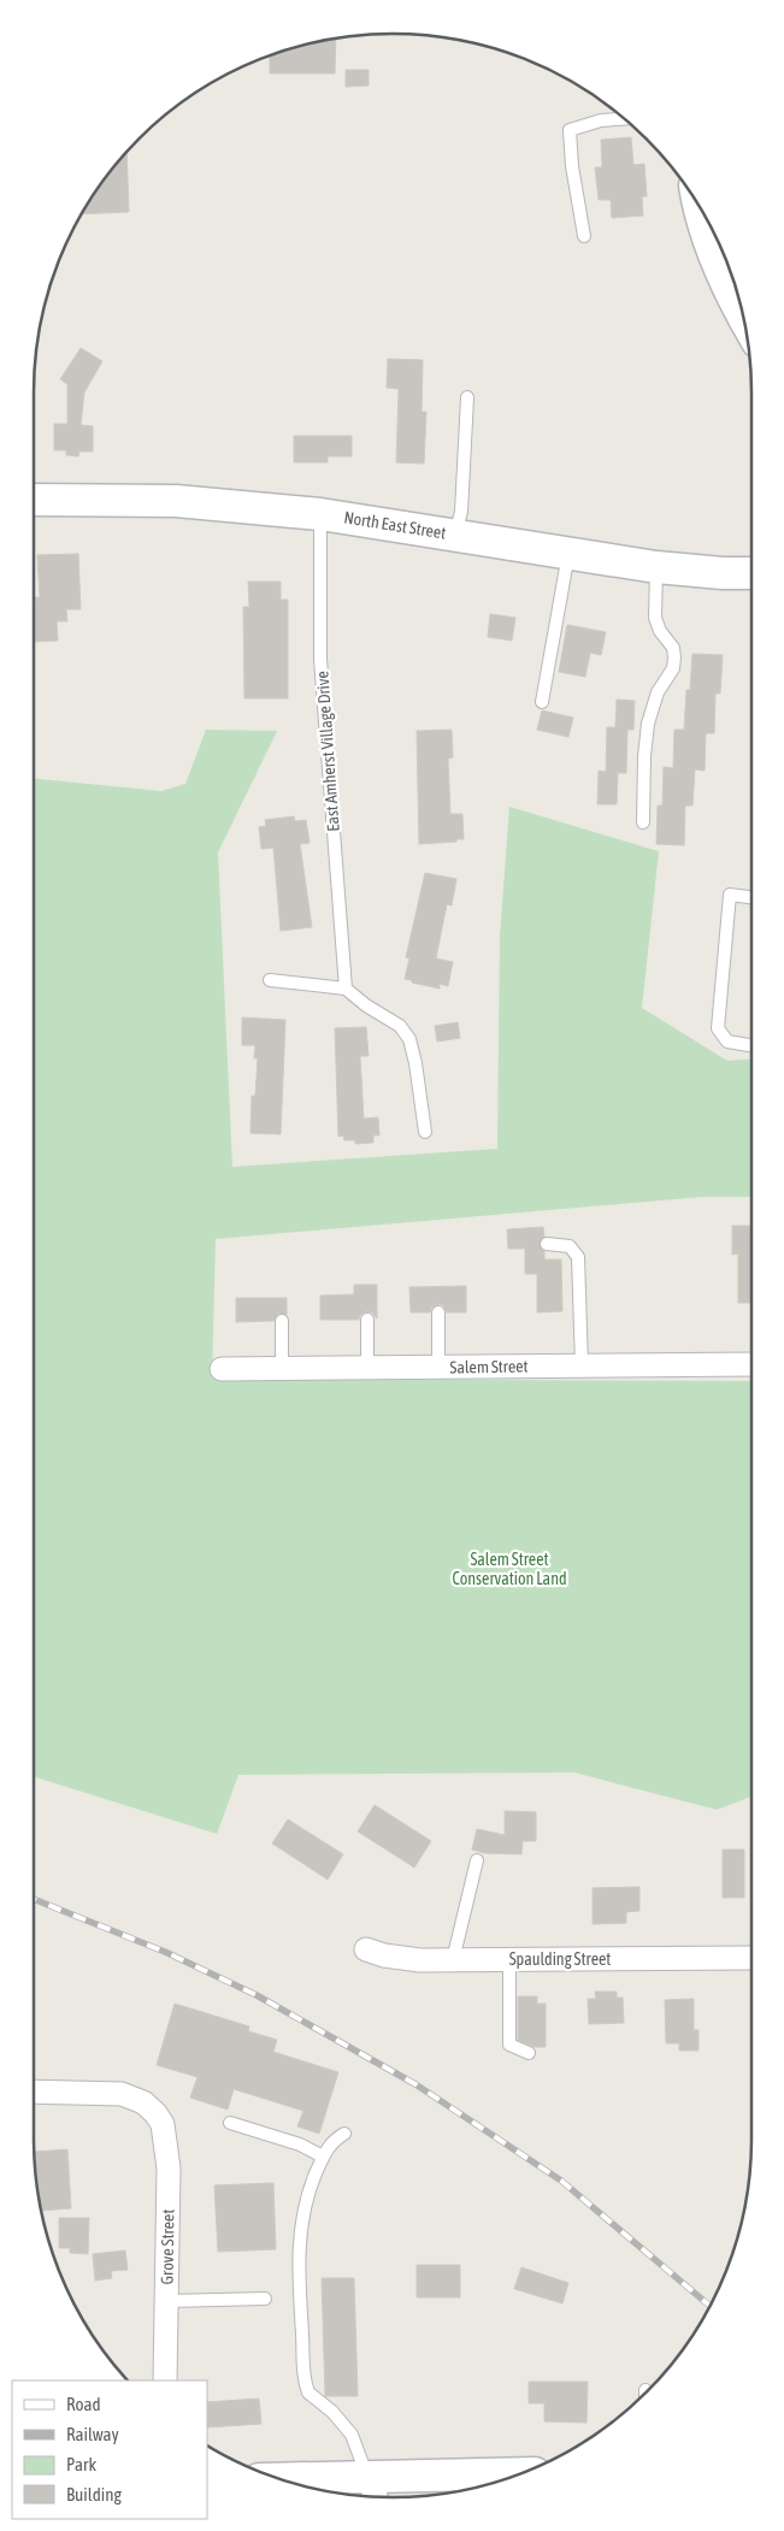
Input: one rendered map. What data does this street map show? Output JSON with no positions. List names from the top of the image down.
{
  "streets": {
    "main road": ["North East Street"],
    "street": ["Salem Street", "Spaulding Street", "Grove Street"],
    "lane": ["East Amherst Village Drive"]
  },
  "crossings": [
    ["North East Street", "East Amherst Village Drive"]
  ],
  "parks": ["Salem Street Conservation Land"],
  "legend": [
    "Road",
    "Railway",
    "Park",
    "Building"
  ]
}
